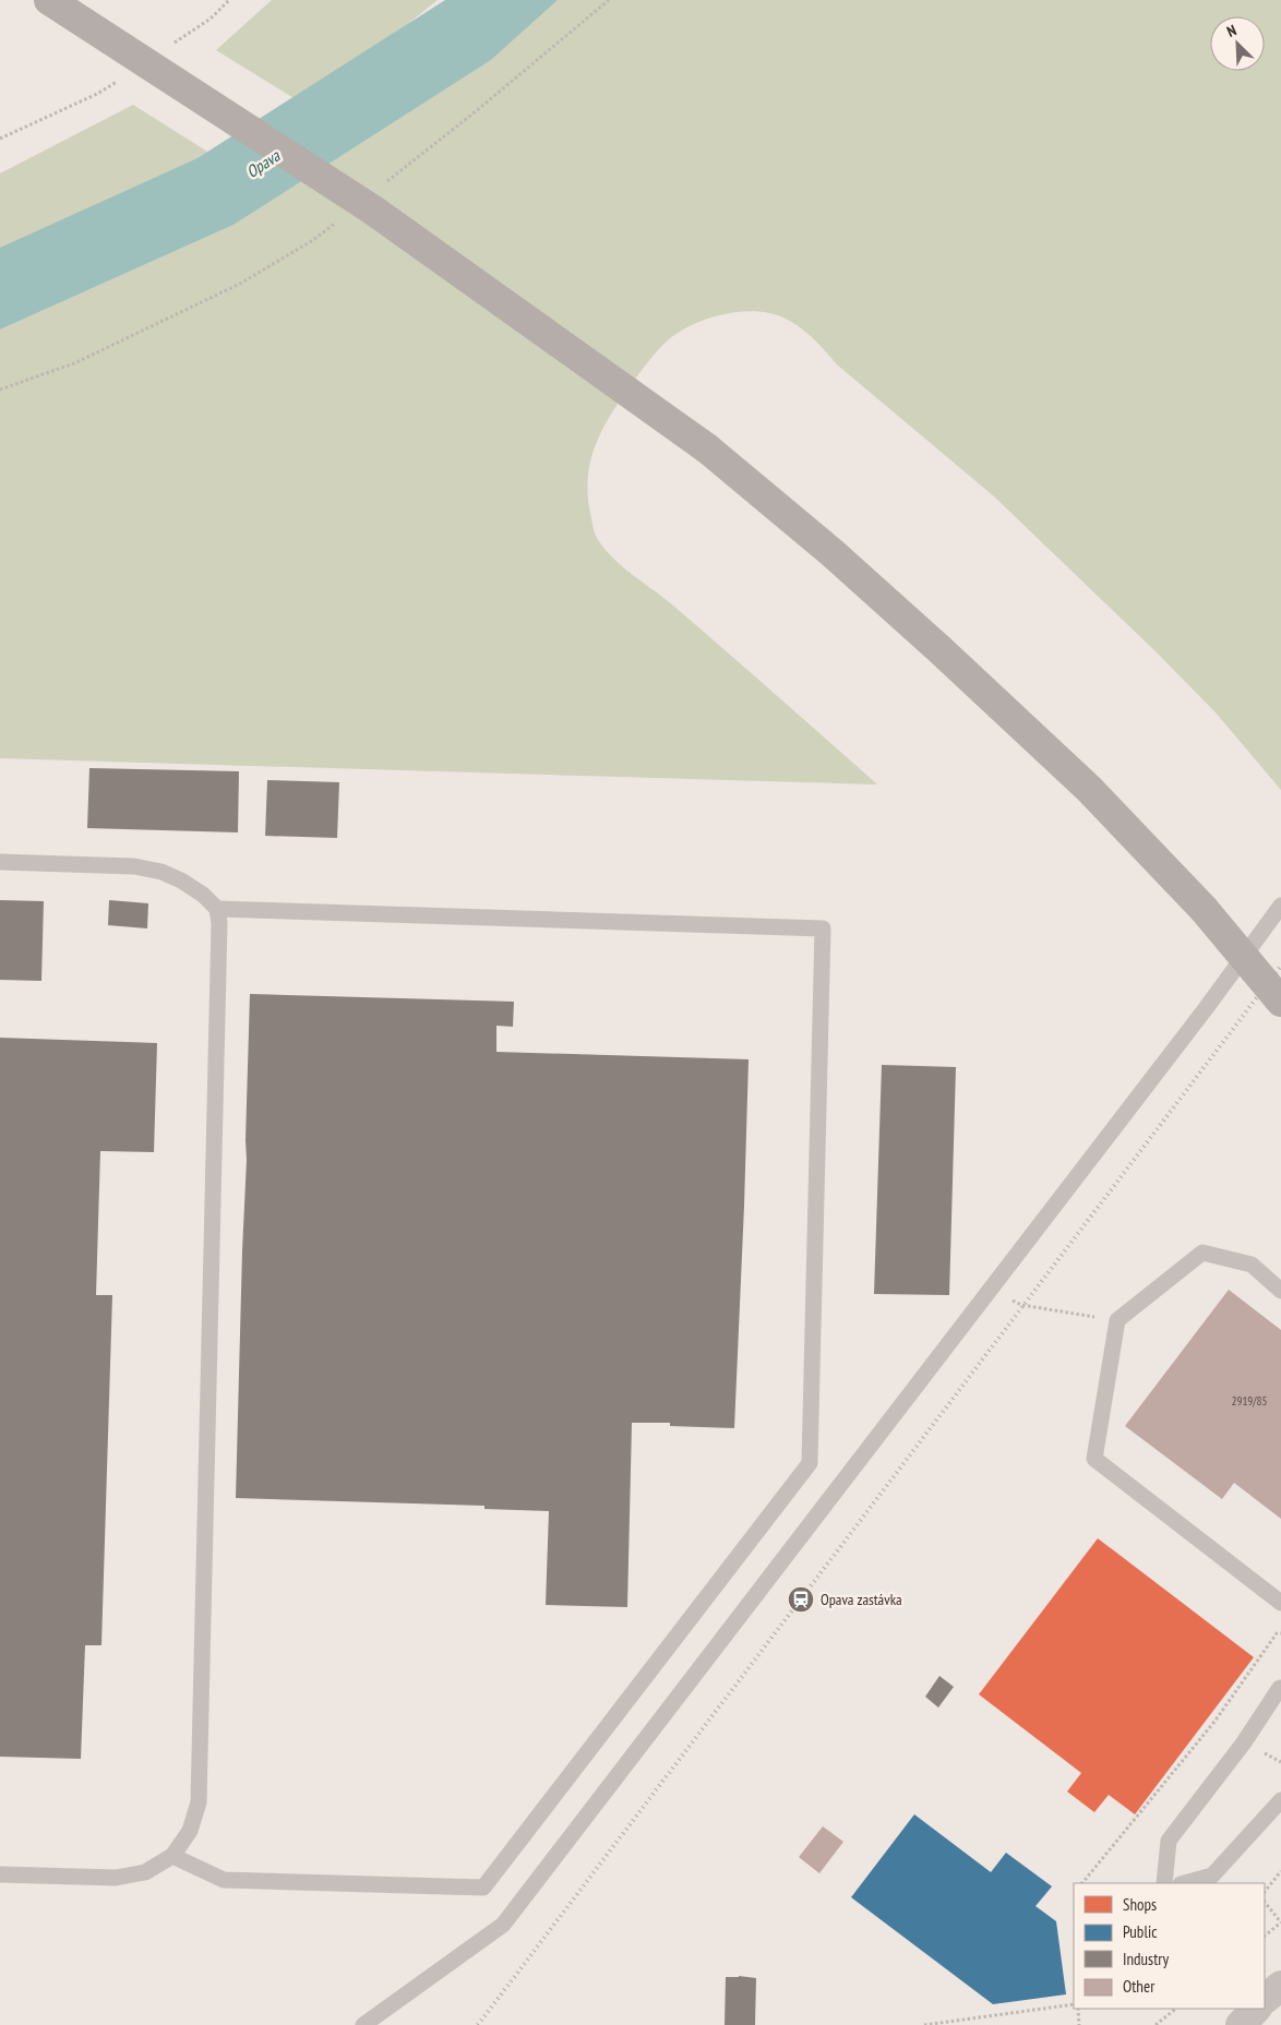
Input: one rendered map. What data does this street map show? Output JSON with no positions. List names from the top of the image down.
{
  "water": ["Opava"],
  "places": {
    "station": ["Opava zastávka"]
  },
  "house_numbers": ["2919/85"],
  "legend": [
    "Shops",
    "Public",
    "Industry",
    "Other"
  ],
  "north": "top left"
}
